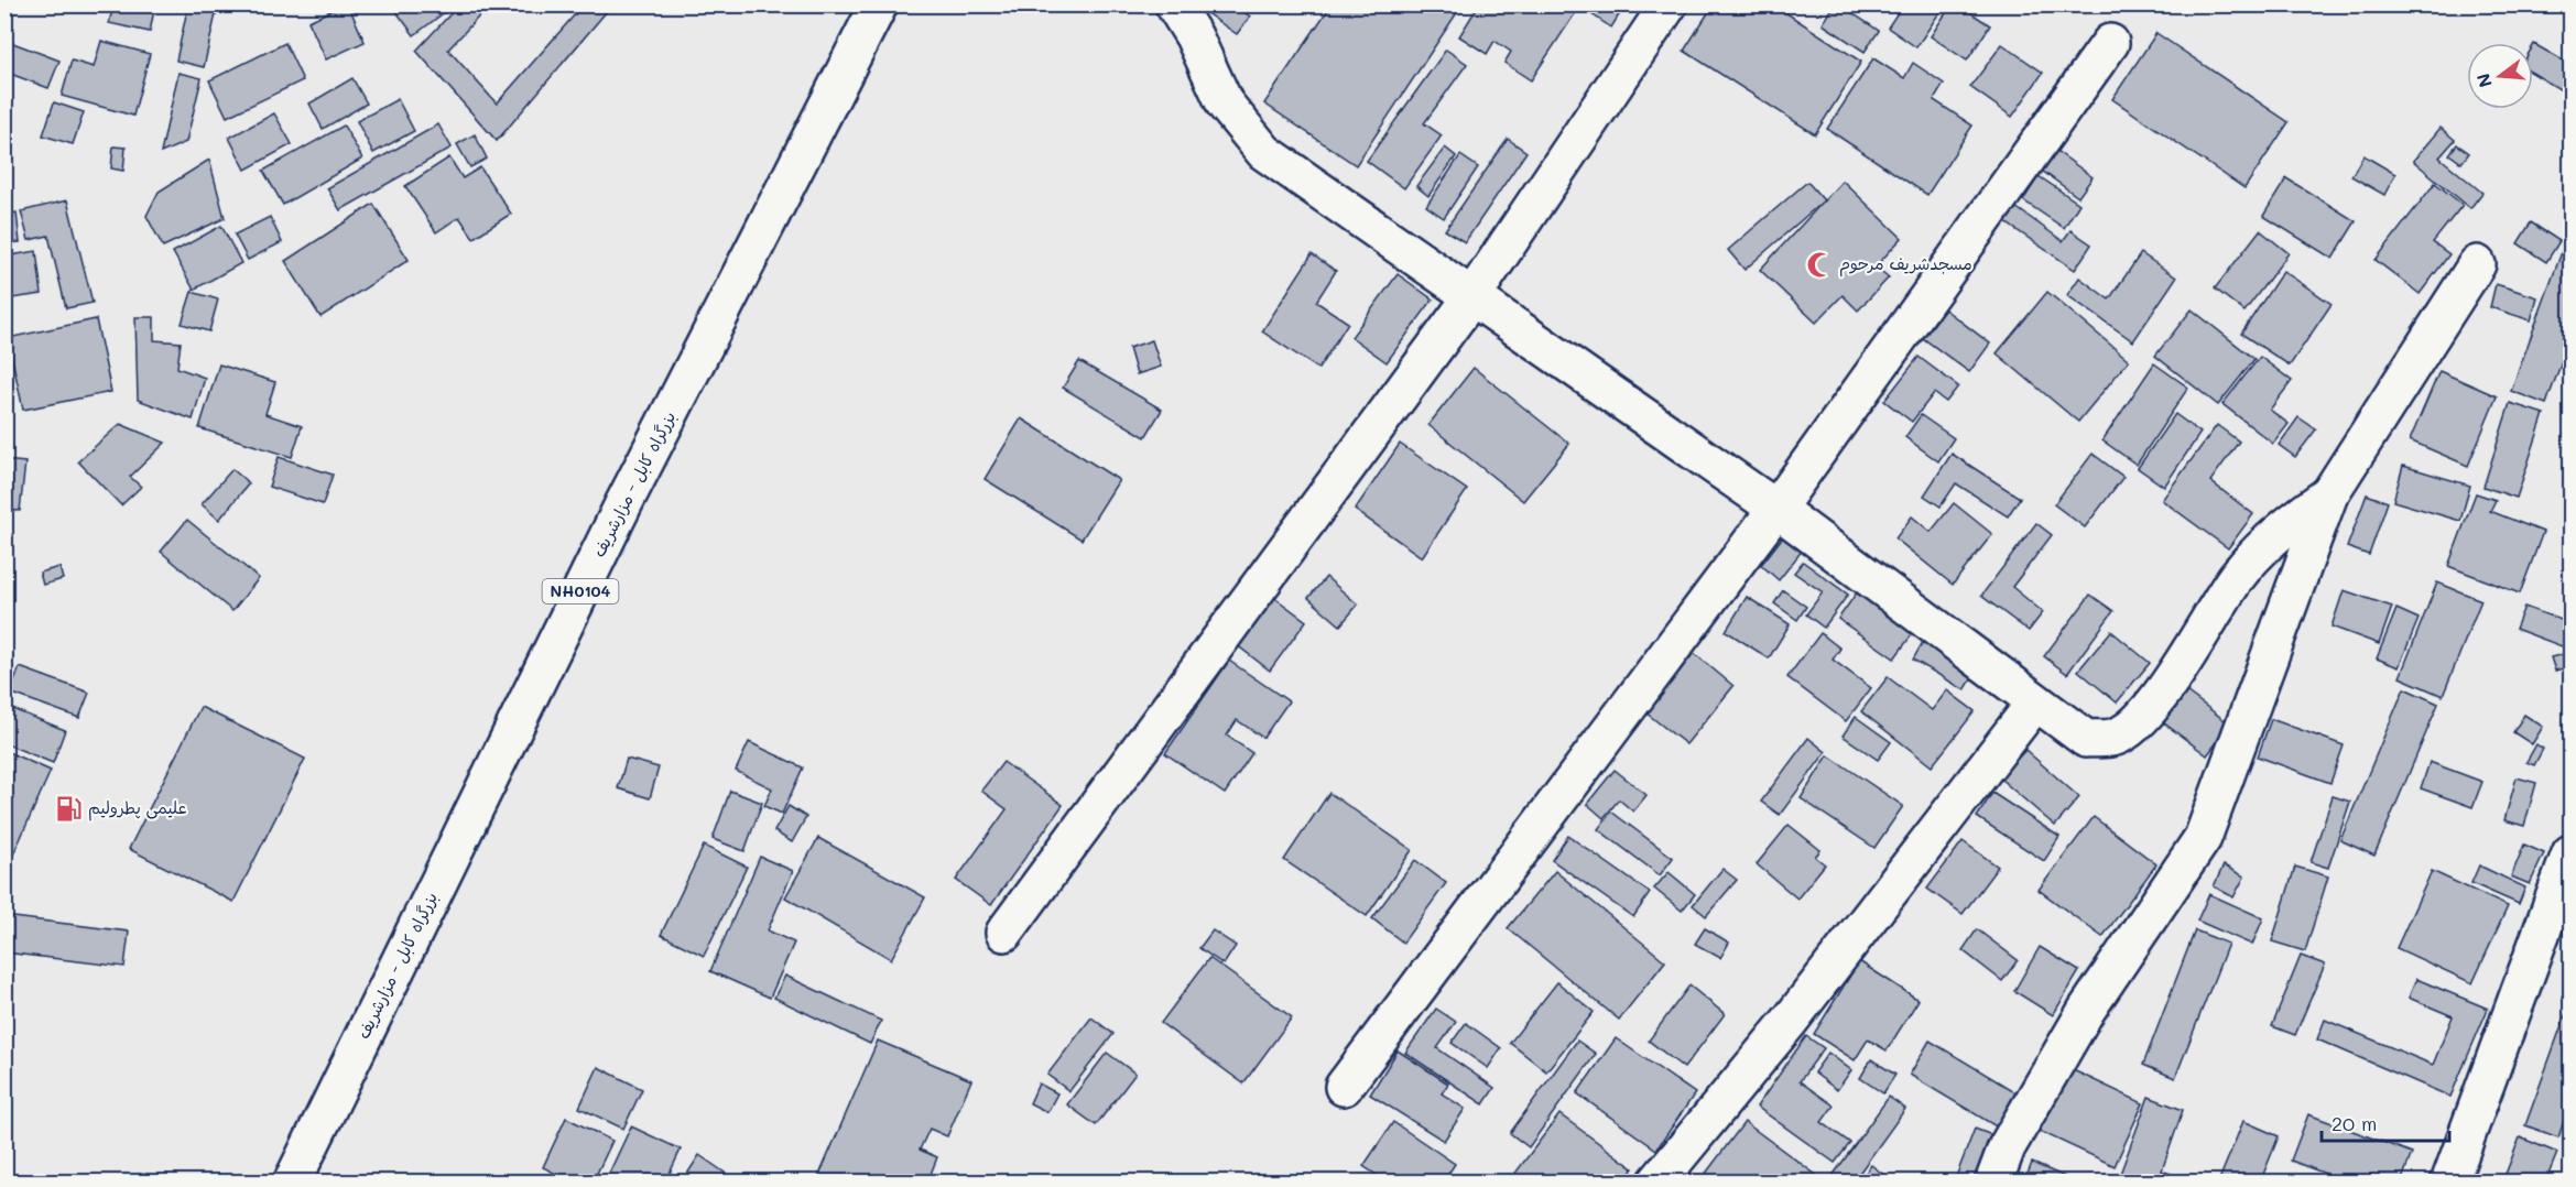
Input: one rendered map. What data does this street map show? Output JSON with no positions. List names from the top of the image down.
{
  "streets": {
    "main road": ["بزرگراه کابل - مزارشریف", "NH0104"]
  },
  "places": {
    "mosque": ["مسجدشریف مرحوم"],
    "fuel station": ["علیمی پطرولیم"]
  },
  "scale_bar": "20 m",
  "north": "left"
}
